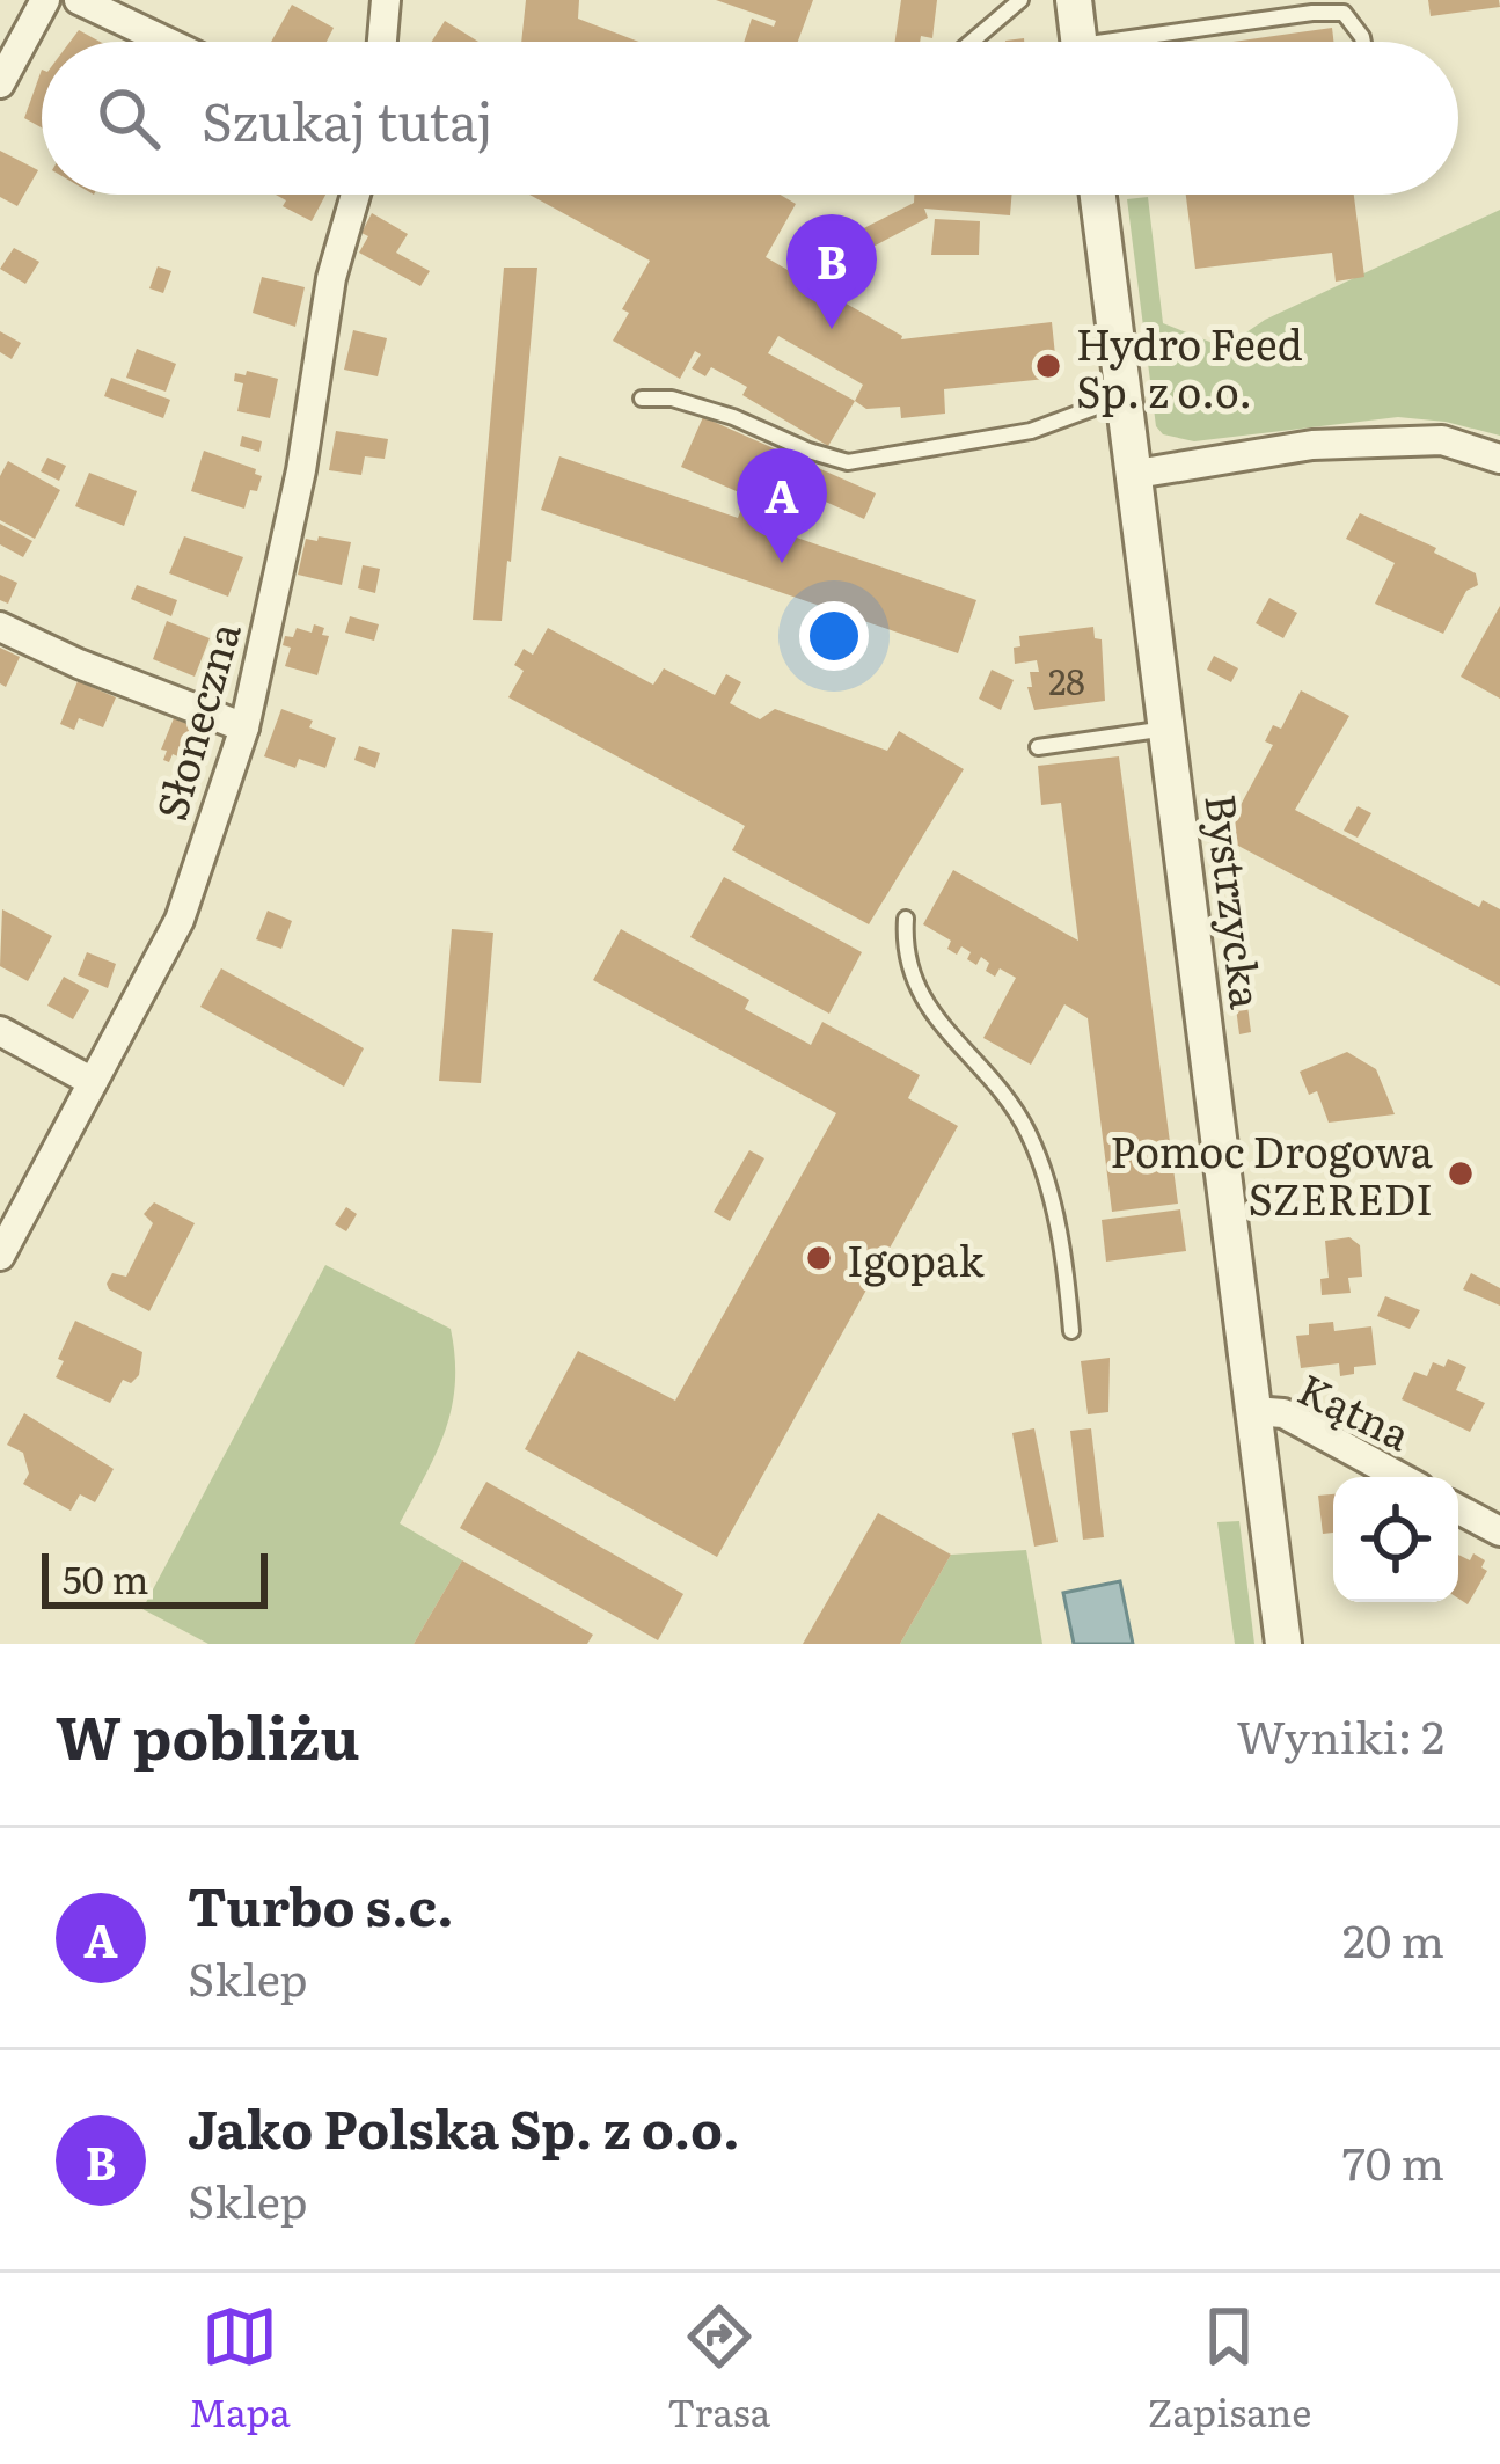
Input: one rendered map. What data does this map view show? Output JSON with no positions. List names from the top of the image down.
{
  "streets": {
    "street": ["Słoneczna", "Bystrzycka", "Kątna"]
  },
  "crossings": [
    ["Bystrzycka", "Kątna"]
  ],
  "places": ["Hydro Feed Sp. z o.o.", "Pomoc Drogowa SZEREDI", "Igopak"],
  "house_numbers": ["28"],
  "scale_bar": "50 m",
  "page": {
    "search": "Szukaj tutaj",
    "pins": ["B", "A"],
    "scale": "50 m",
    "heading": ["W pobliżu", "Wyniki: 2"],
    "list": [
      {
        "mark": "A",
        "name": "Turbo s.c.",
        "note": "Sklep",
        "value": "20 m"
      },
      {
        "mark": "B",
        "name": "Jako Polska Sp. z o.o.",
        "note": "Sklep",
        "value": "70 m"
      }
    ],
    "nav": ["Mapa", "Trasa", "Zapisane"]
  }
}
